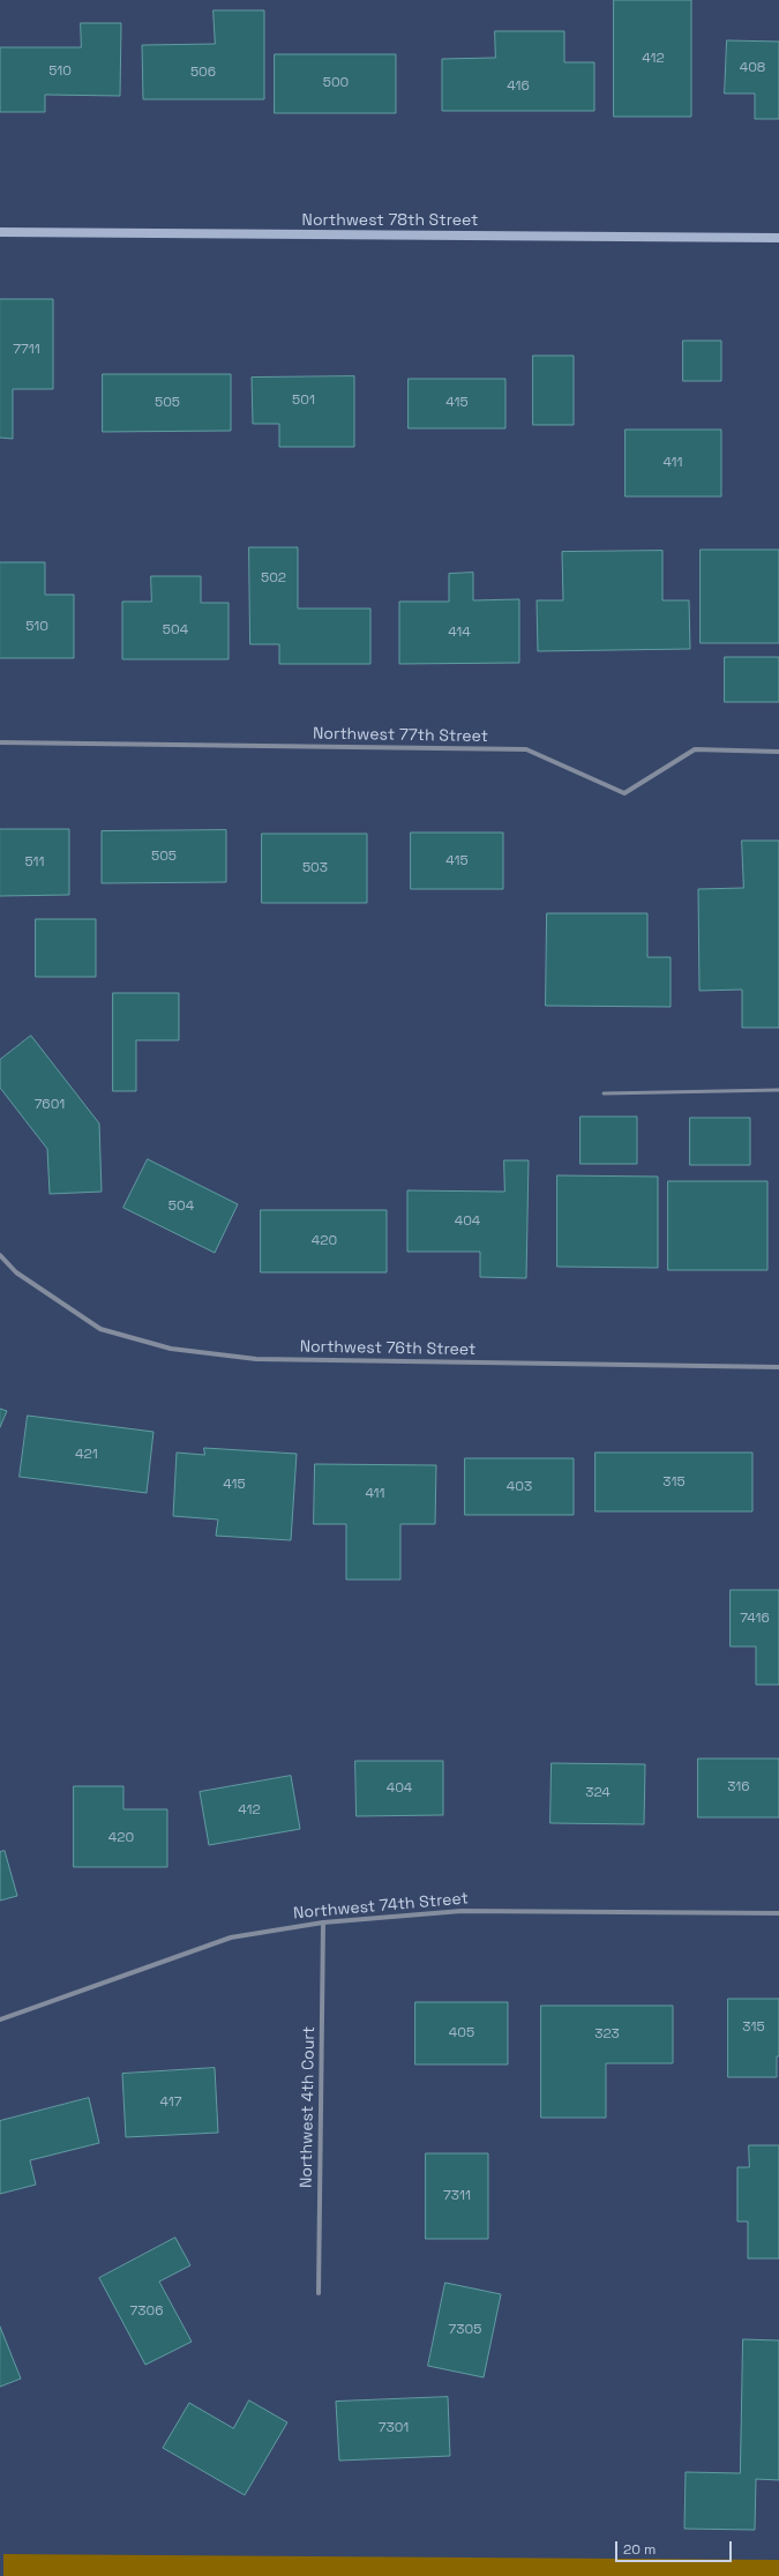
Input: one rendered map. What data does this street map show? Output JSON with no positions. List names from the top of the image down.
{
  "streets": {
    "main road": ["Northwest 78th Street"],
    "street": [
      "Northwest 77th Street",
      "Northwest 76th Street",
      "Northwest 74th Street",
      "Northwest 4th Court"
    ]
  },
  "crossings": [
    ["Northwest 74th Street", "Northwest 4th Court"]
  ],
  "house_numbers": [
    "412",
    "408",
    "510",
    "506",
    "500",
    "416",
    "7711",
    "501",
    "505",
    "415",
    "411",
    "502",
    "510",
    "504",
    "414",
    "505",
    "415",
    "511",
    "503",
    "7601",
    "504",
    "404",
    "420",
    "421",
    "315",
    "415",
    "403",
    "411",
    "7416",
    "316",
    "404",
    "324",
    "412",
    "420",
    "315",
    "405",
    "323",
    "417",
    "7311",
    "7306",
    "7305",
    "7301"
  ],
  "scale_bar": "20 m"
}
